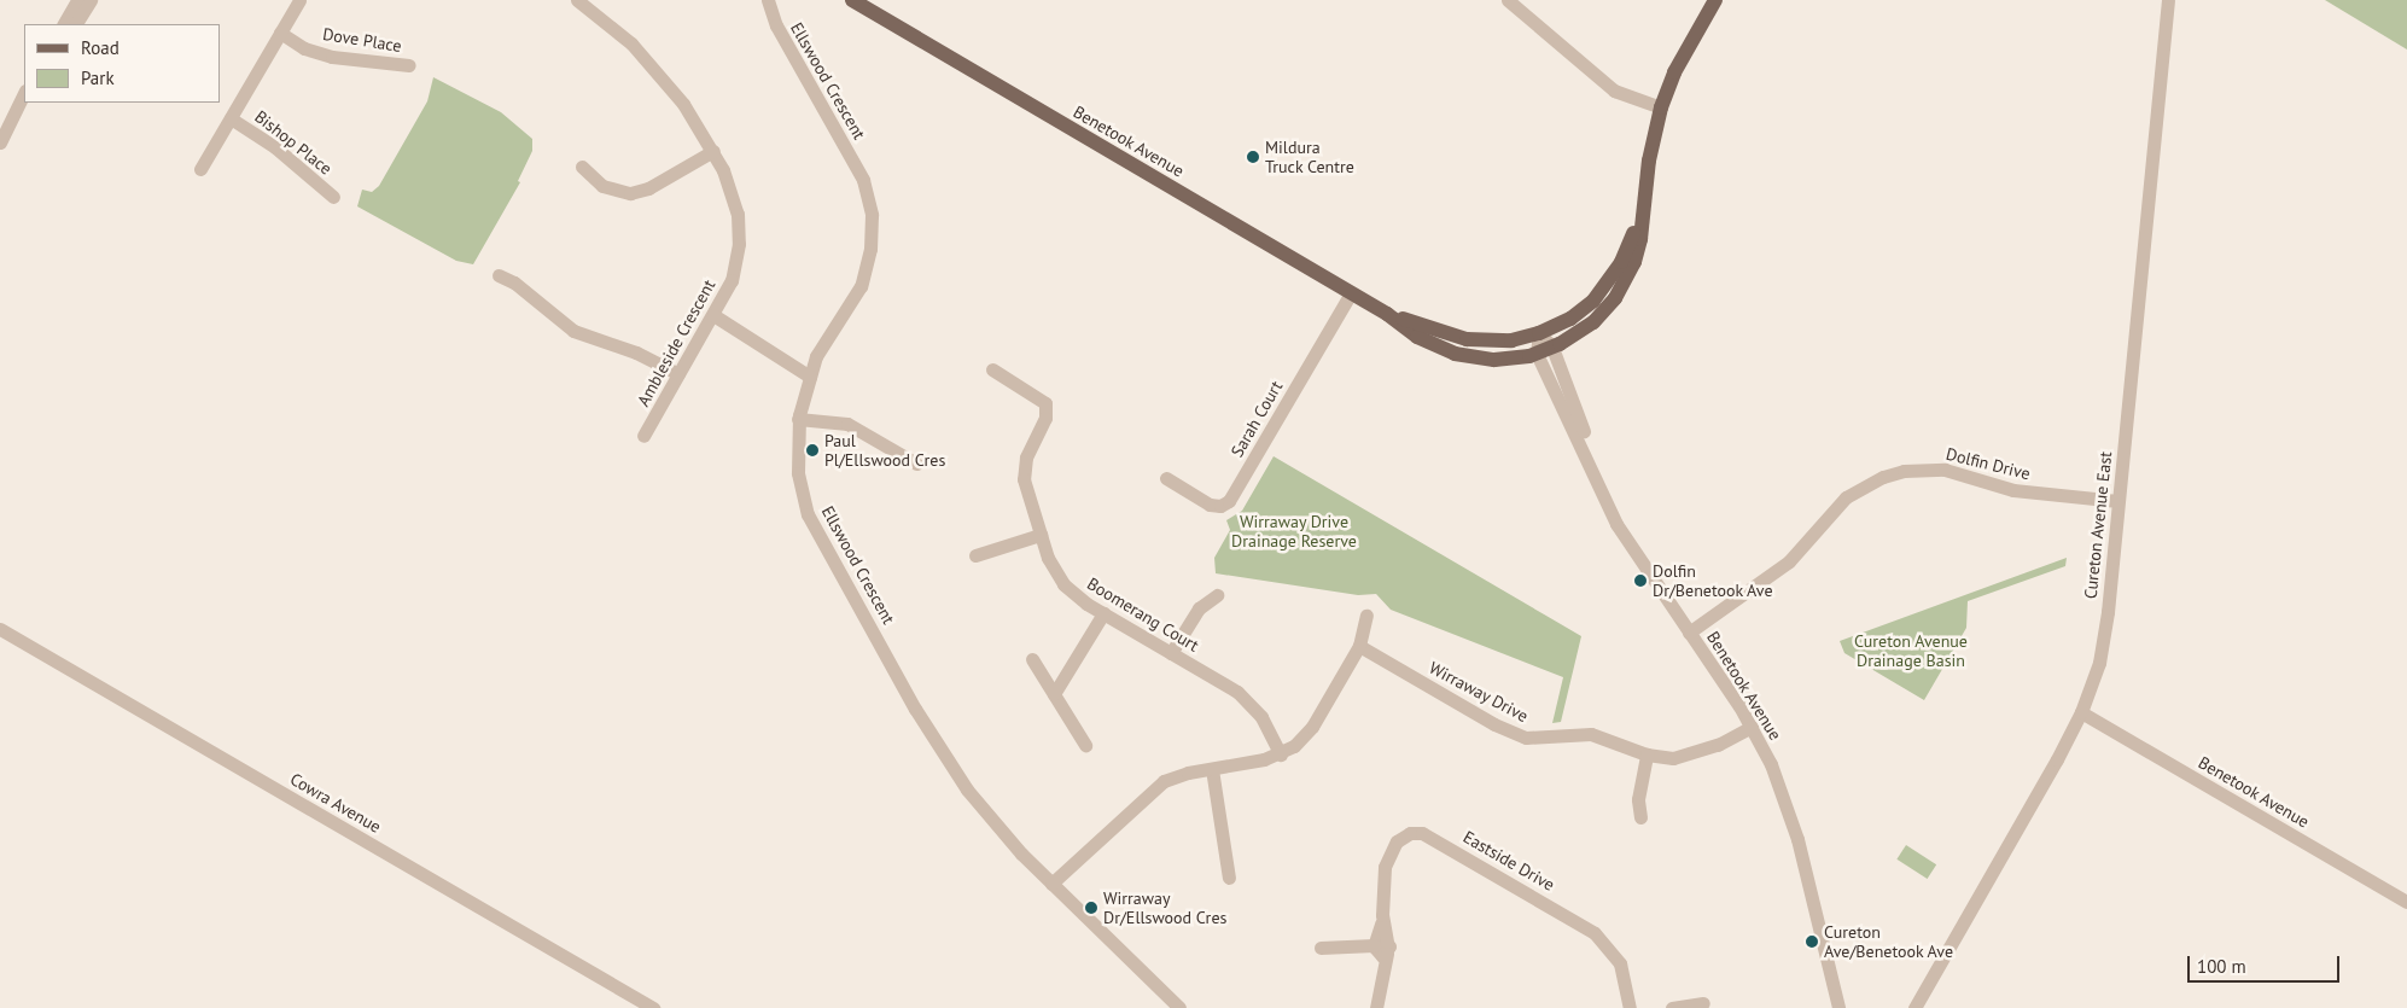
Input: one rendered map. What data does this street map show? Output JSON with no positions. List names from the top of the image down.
{
  "streets": {
    "main road": ["Benetook Avenue"],
    "street": [
      "Dove Place",
      "Ellswood Crescent",
      "Bishop Place",
      "Ambleside Crescent",
      "Sarah Court",
      "Dolfin Drive",
      "Cureton Avenue East",
      "Boomerang Court",
      "Wirraway Drive",
      "Cowra Avenue",
      "Eastside Drive"
    ]
  },
  "crossings": [
    ["Benetook Avenue", "Sarah Court"],
    ["Benetook Avenue", "Dolfin Drive"],
    ["Benetook Avenue", "Cureton Avenue East"],
    ["Benetook Avenue", "Wirraway Drive"],
    ["Dolfin Drive", "Cureton Avenue East"]
  ],
  "parks": ["Wirraway Drive Drainage Reserve", "Cureton Avenue Drainage Basin"],
  "places": [
    "Mildura Truck Centre",
    "Paul Pl/Ellswood Cres",
    "Dolfin Dr/Benetook Ave",
    "Wirraway Dr/Ellswood Cres",
    "Cureton Ave/Benetook Ave"
  ],
  "legend": ["Road", "Park"],
  "scale_bar": "100 m"
}
